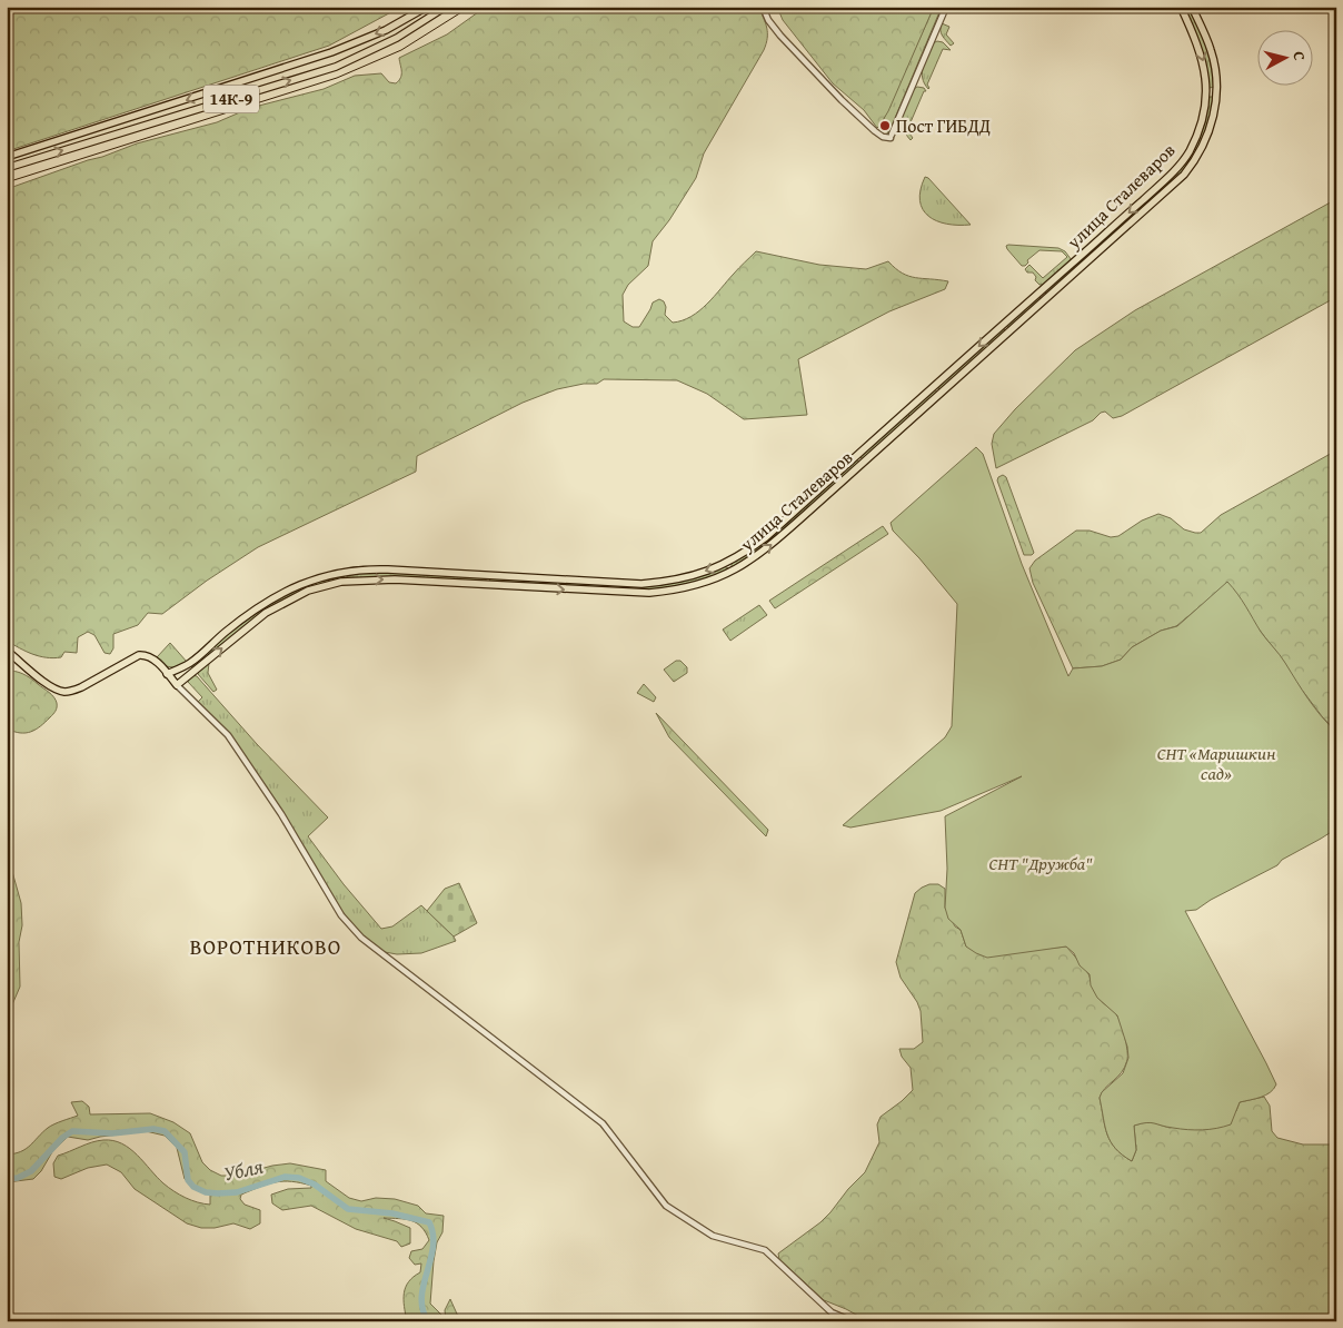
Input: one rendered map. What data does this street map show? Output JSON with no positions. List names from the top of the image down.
{
  "streets": {
    "main road": ["14К-9", "улица Сталеваров"]
  },
  "districts": ["ВОРОТНИКОВО"],
  "water": ["Убля"],
  "parks": ["СНТ «Маришкин сад»", "СНТ \"Дружба\""],
  "places": ["Пост ГИБДД"],
  "north": "right"
}
